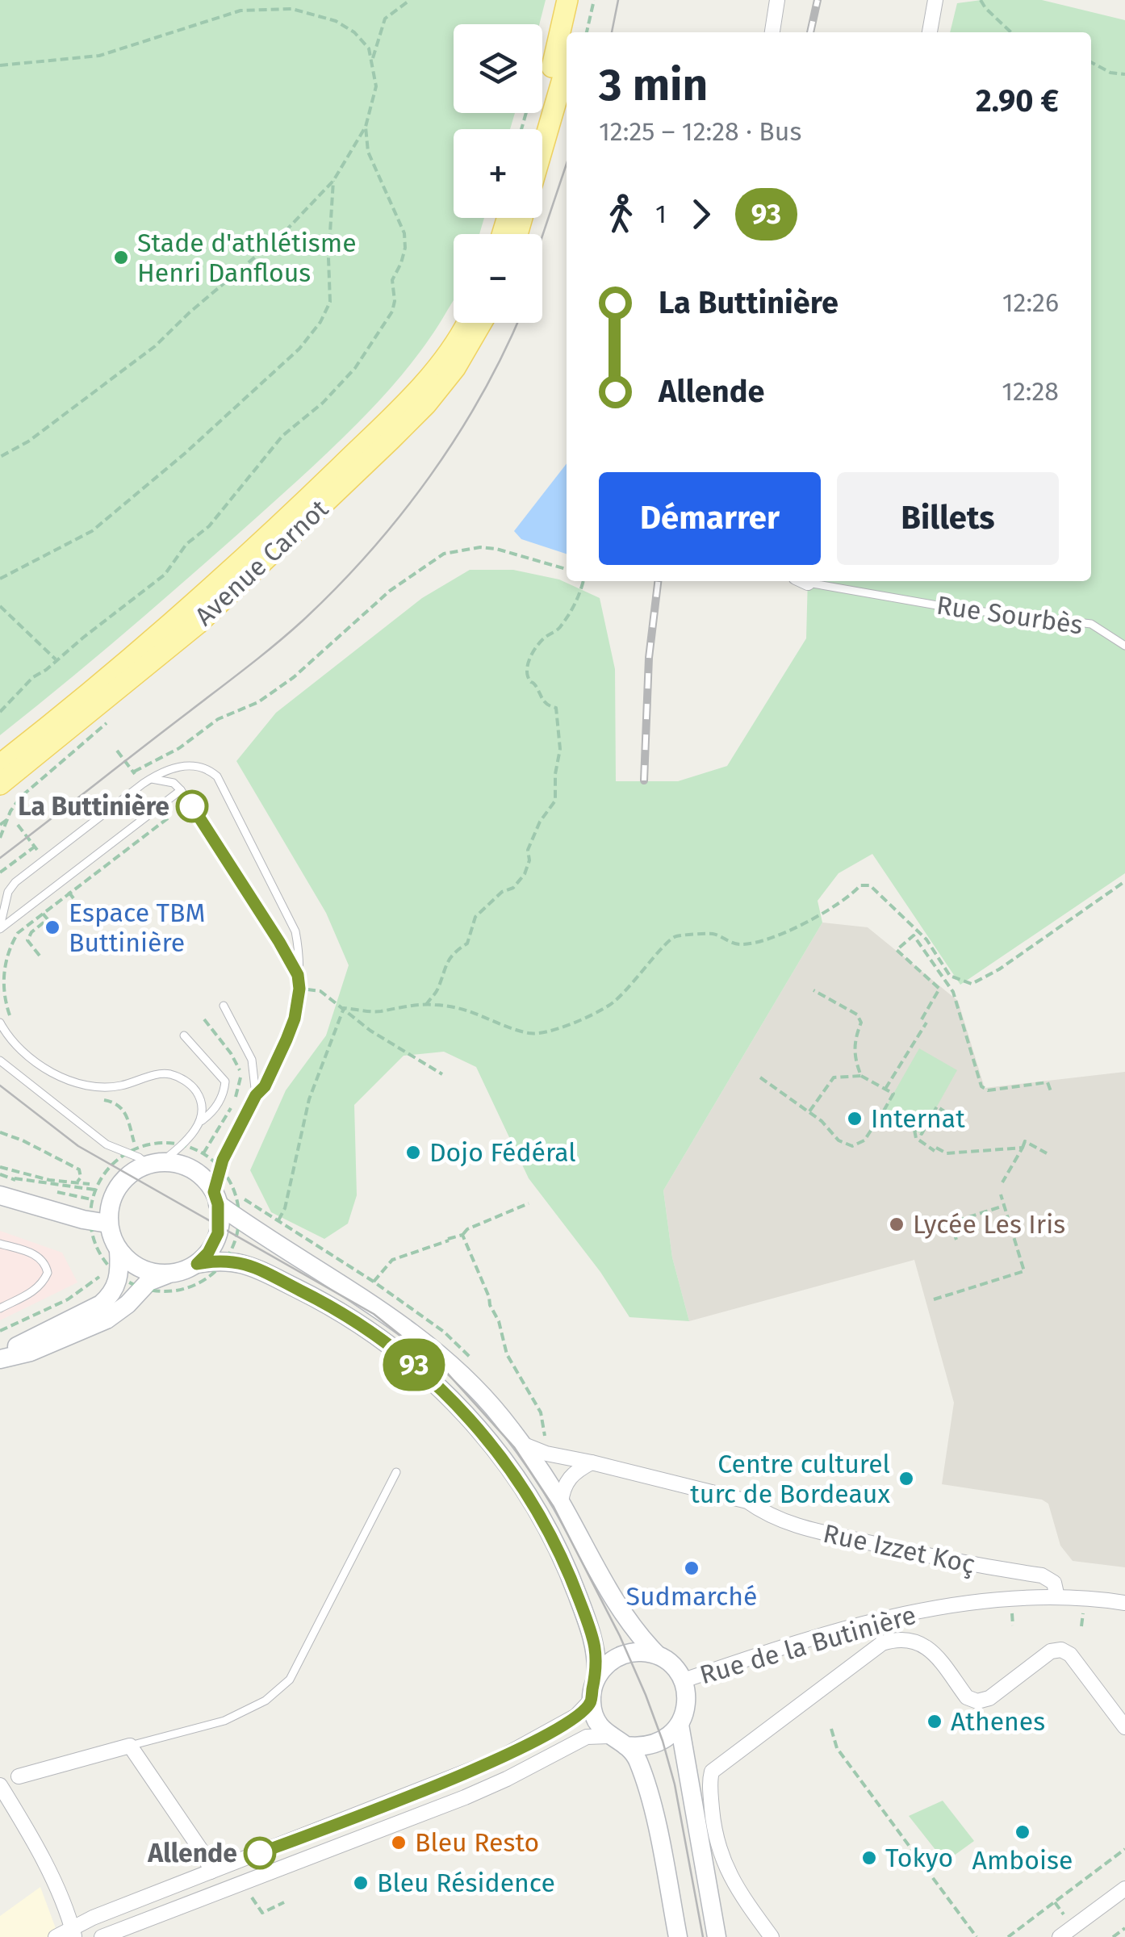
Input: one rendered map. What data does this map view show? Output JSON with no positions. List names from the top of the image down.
{
  "streets": {
    "main road": ["Avenue Carnot"],
    "street": ["Rue Izzet Koç", "Rue de la Butinière"],
    "lane": ["Rue Sourbès"]
  },
  "crossings": [
    ["Rue Izzet Koç", "Rue de la Butinière"]
  ],
  "places": [
    "Stade d'athlétisme Henri Danflous",
    "La Buttinière",
    "Espace TBM Buttinière",
    "Internat",
    "Dojo Fédéral",
    "Lycée Les Iris",
    "Centre culturel turc de Bordeaux",
    "Sudmarché",
    "Athenes",
    "Amboise",
    "Bleu Resto",
    "Allende",
    "Tokyo",
    "Bleu Résidence"
  ],
  "lines": ["bus line 93"],
  "page": {
    "on_map": "93",
    "map_buttons": ["+", "−"],
    "heading": ["3 min", "12:25 – 12:28 · Bus", "2.90 €"],
    "legs": ["1", "93"],
    "list": [
      {
        "name": "La Buttinière",
        "value": "12:26"
      },
      {
        "name": "Allende",
        "value": "12:28"
      }
    ],
    "buttons": ["Démarrer", "Billets"]
  }
}
